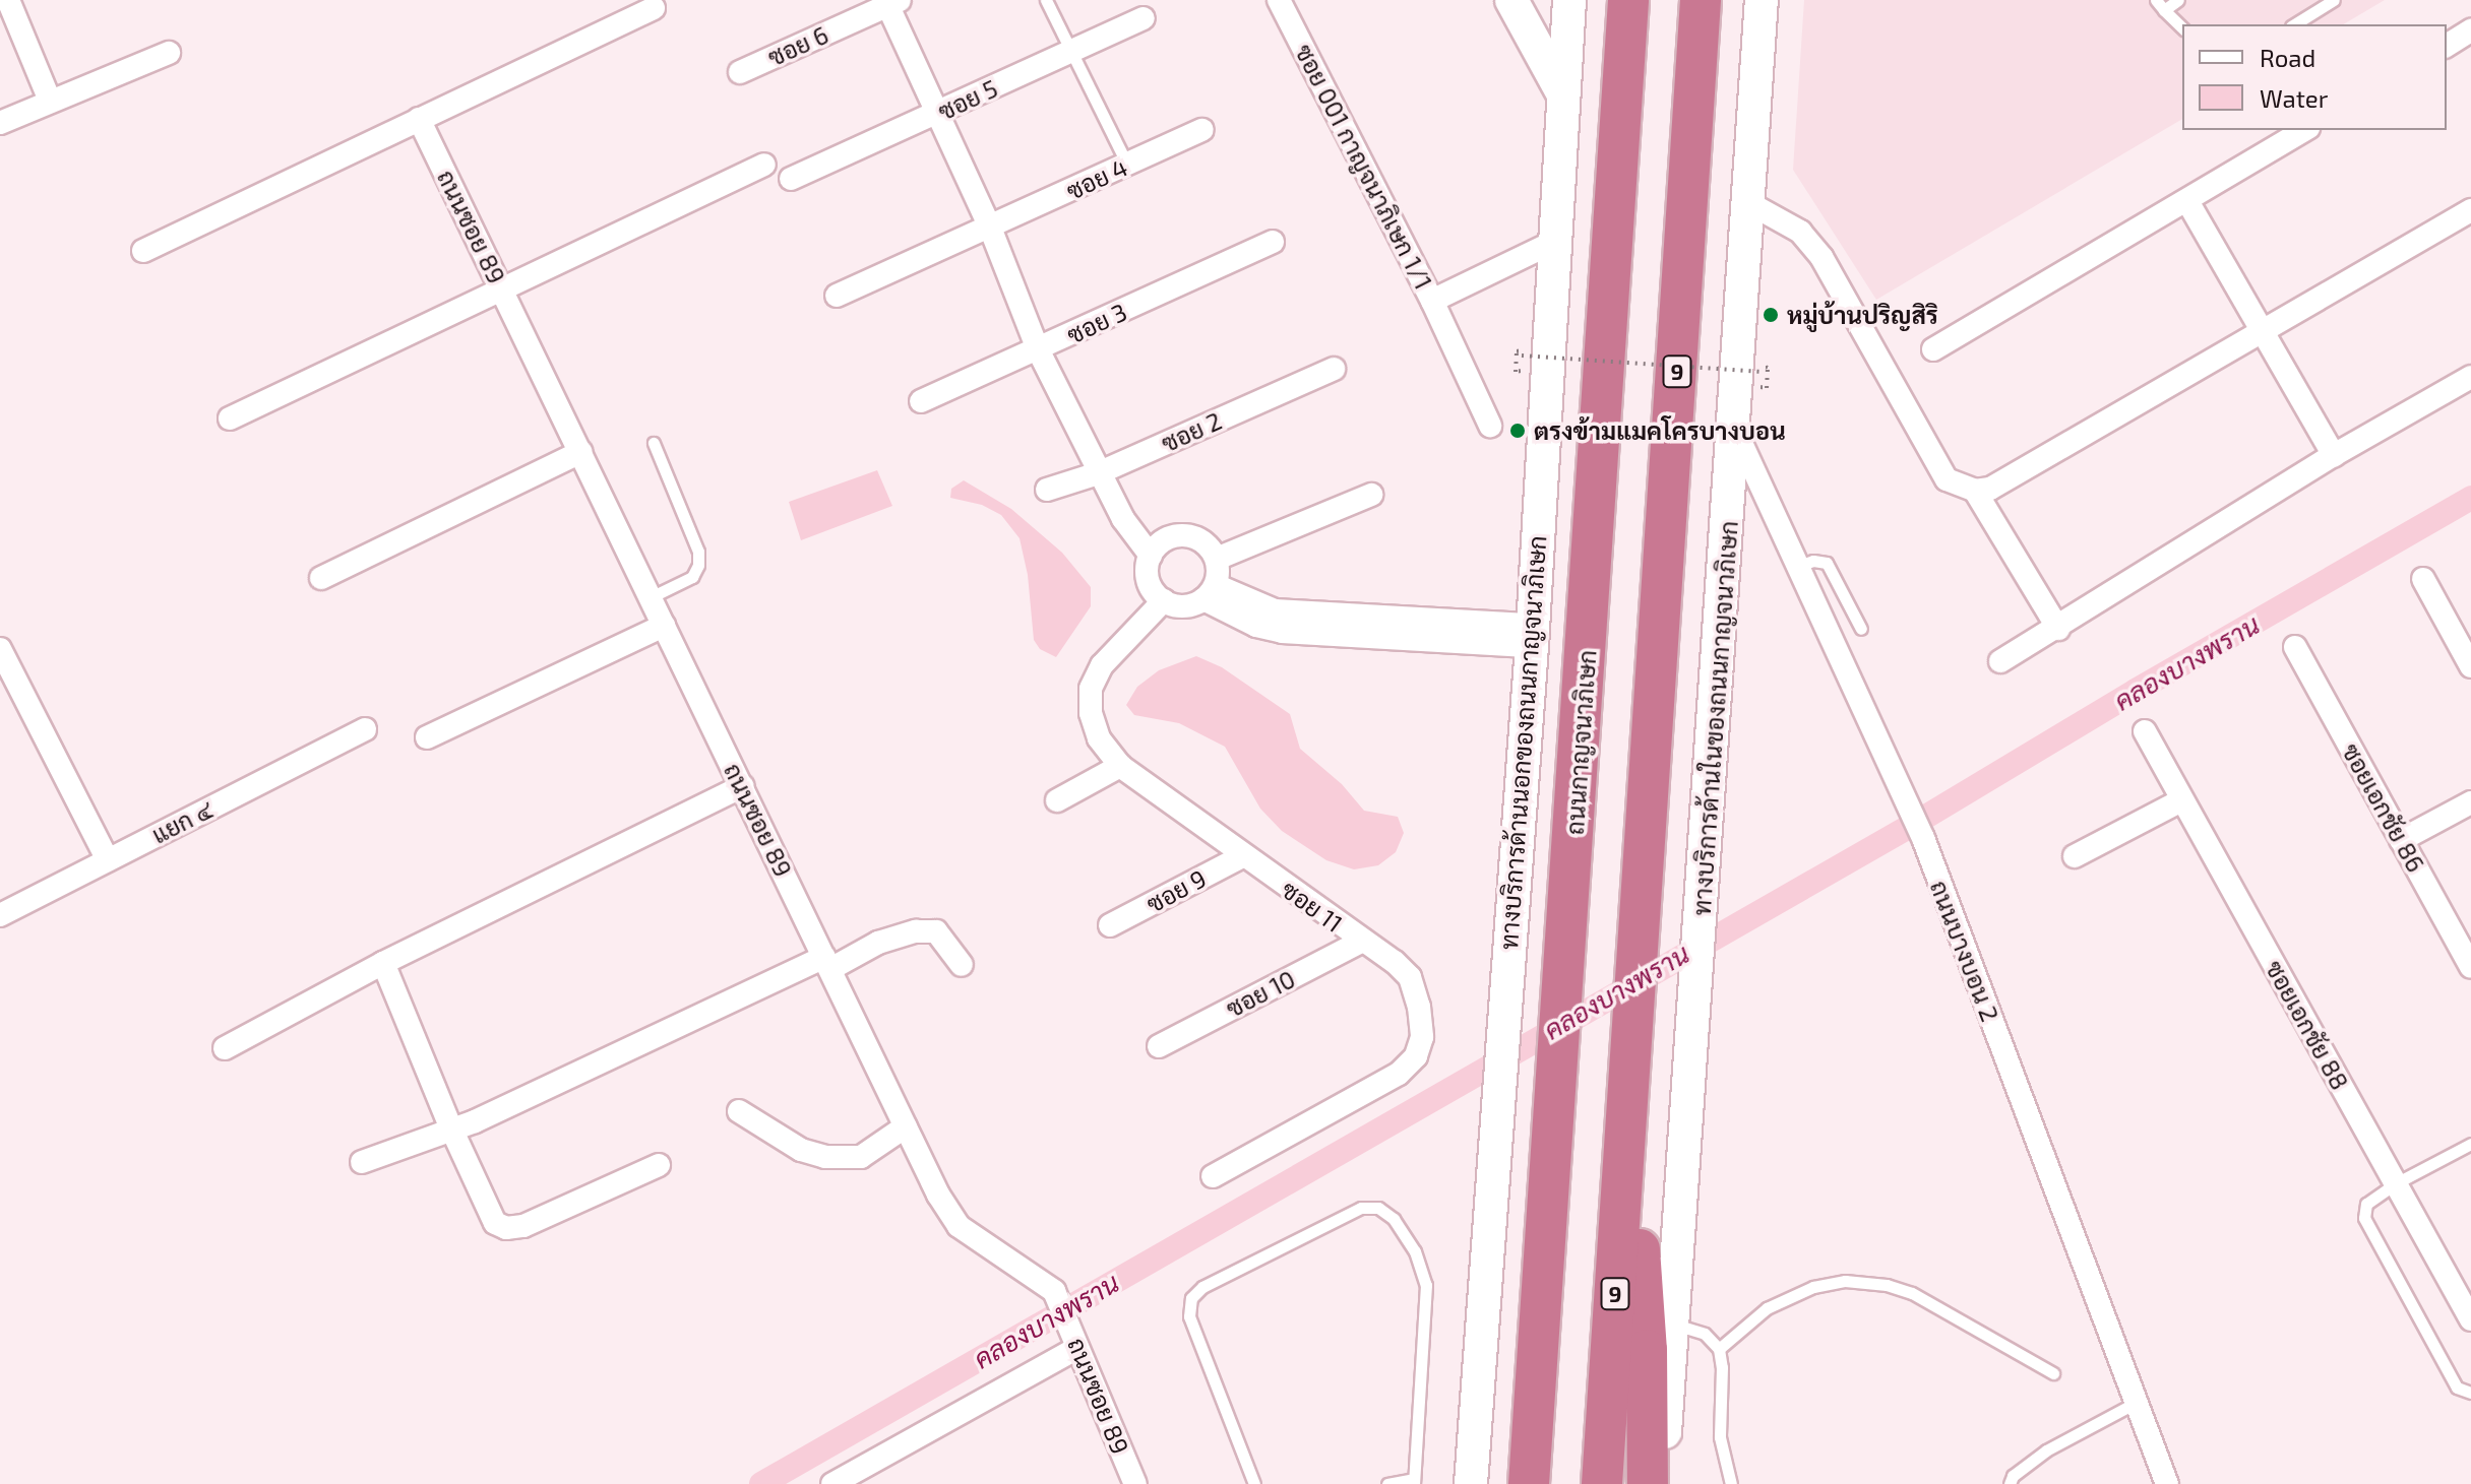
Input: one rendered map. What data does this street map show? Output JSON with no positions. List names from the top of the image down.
{
  "streets": {
    "highway": ["9", "ถนนกาญจนาภิเษก"],
    "main road": ["ทางบริการด้านในของถนนกาญจนาภิเษก", "ทางบริการด้านนอกของถนนกาญจนาภิเษก"],
    "street": [
      "ซอย 6",
      "ซอย 5",
      "ซอย 001 กาญจนาภิเษก 1/1",
      "ซอย 4",
      "ถนนซอย 89",
      "ซอย 3",
      "ซอย 2",
      "ซอยเอกชัย 86",
      "แยก ๔",
      "ซอย 9",
      "ซอย 11",
      "ถนนบางบอน 2",
      "ซอย 10",
      "ซอยเอกชัย 88"
    ]
  },
  "crossings": [
    ["ซอย 001 กาญจนาภิเษก 1/1", "ทางบริการด้านนอกของถนนกาญจนาภิเษก"],
    ["ทางบริการด้านในของถนนกาญจนาภิเษก", "ถนนบางบอน 2"],
    ["ซอย 9", "ซอย 11"],
    ["ซอย 11", "ซอย 10"]
  ],
  "water": ["คลองบางพราน"],
  "places": ["หมู่บ้านปริญสิริ", "ตรงข้ามแมคโครบางบอน"],
  "legend": ["Road", "Water"]
}
